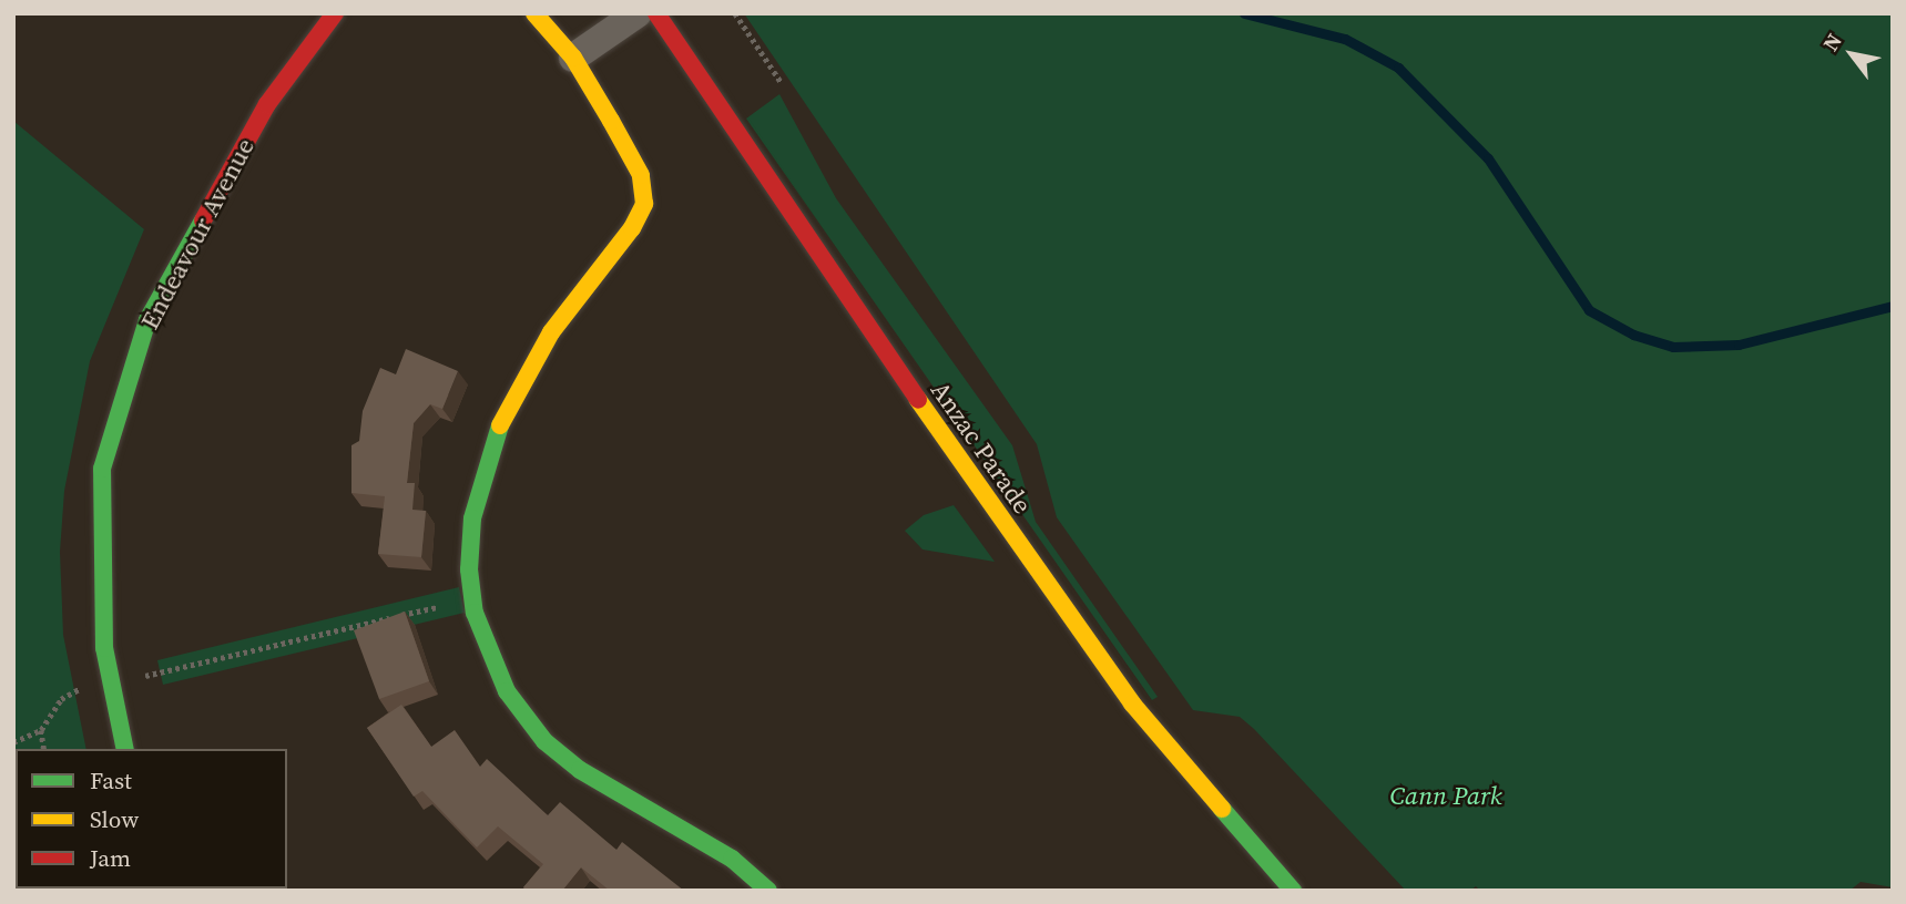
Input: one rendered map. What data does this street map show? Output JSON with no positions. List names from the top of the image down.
{
  "streets": {
    "street": ["Endeavour Avenue", "Anzac Parade"]
  },
  "parks": ["Cann Park"],
  "legend": ["Fast", "Slow", "Jam"],
  "north": "top left"
}
